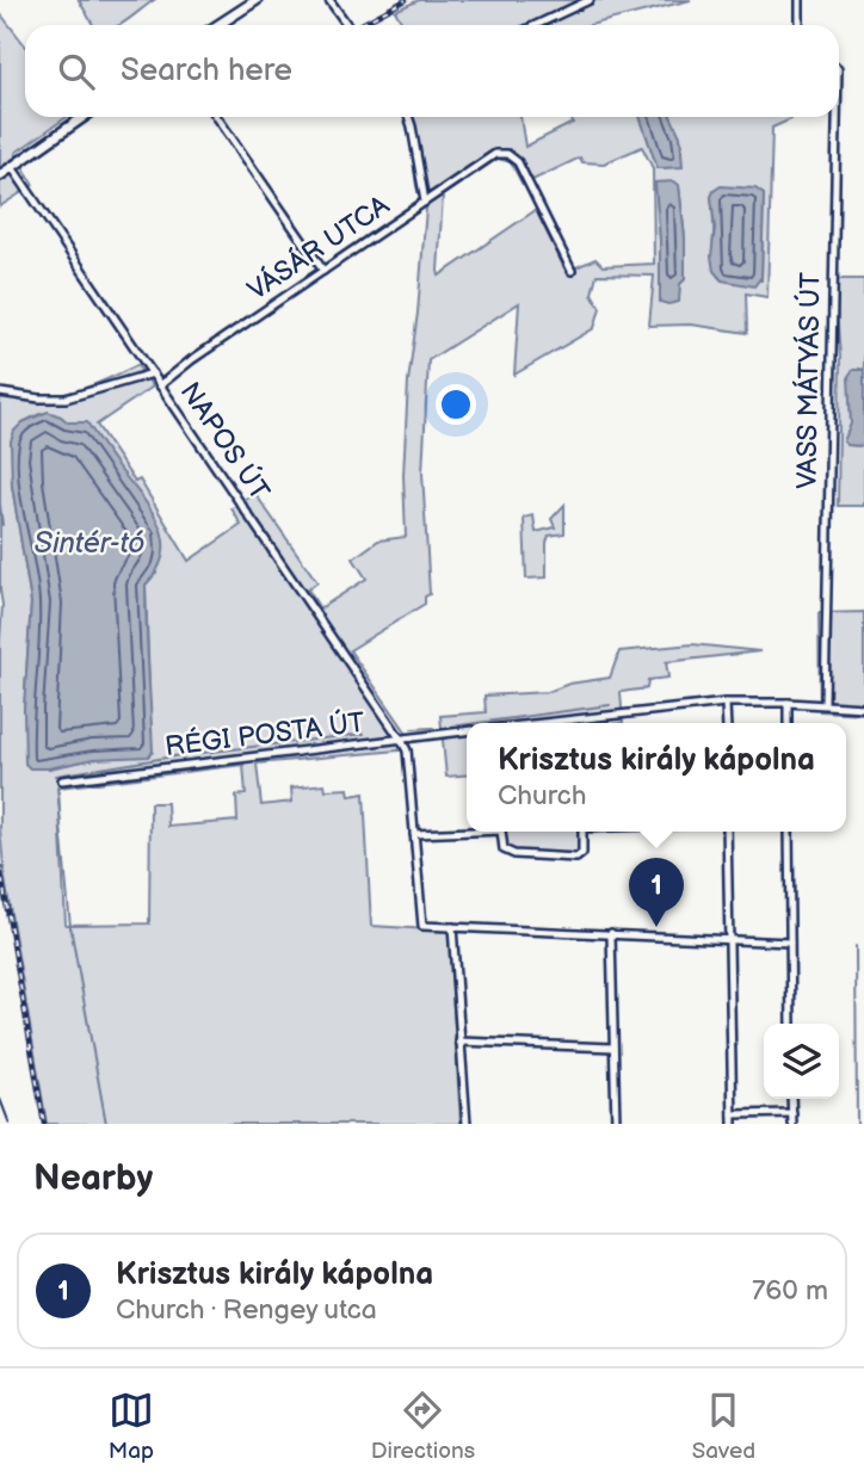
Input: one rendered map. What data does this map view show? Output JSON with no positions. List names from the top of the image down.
{
  "streets": {
    "street": [
      "VÁSÁR UTCA",
      "VASS MÁTYÁS ÚT",
      "NAPOS ÚT",
      "RÉGI POSTA ÚT"
    ]
  },
  "crossings": [
    ["VÁSÁR UTCA", "NAPOS ÚT"],
    ["NAPOS ÚT", "RÉGI POSTA ÚT"]
  ],
  "water": ["Sintér-tó"],
  "page": {
    "search": "Search here",
    "popup": ["Krisztus király kápolna", "Church"],
    "pins": "1",
    "heading": "Nearby",
    "list": [
      {
        "mark": "1",
        "name": "Krisztus király kápolna",
        "note": "Church · Rengey utca",
        "value": "760 m"
      }
    ],
    "nav": ["Map", "Directions", "Saved"]
  }
}
